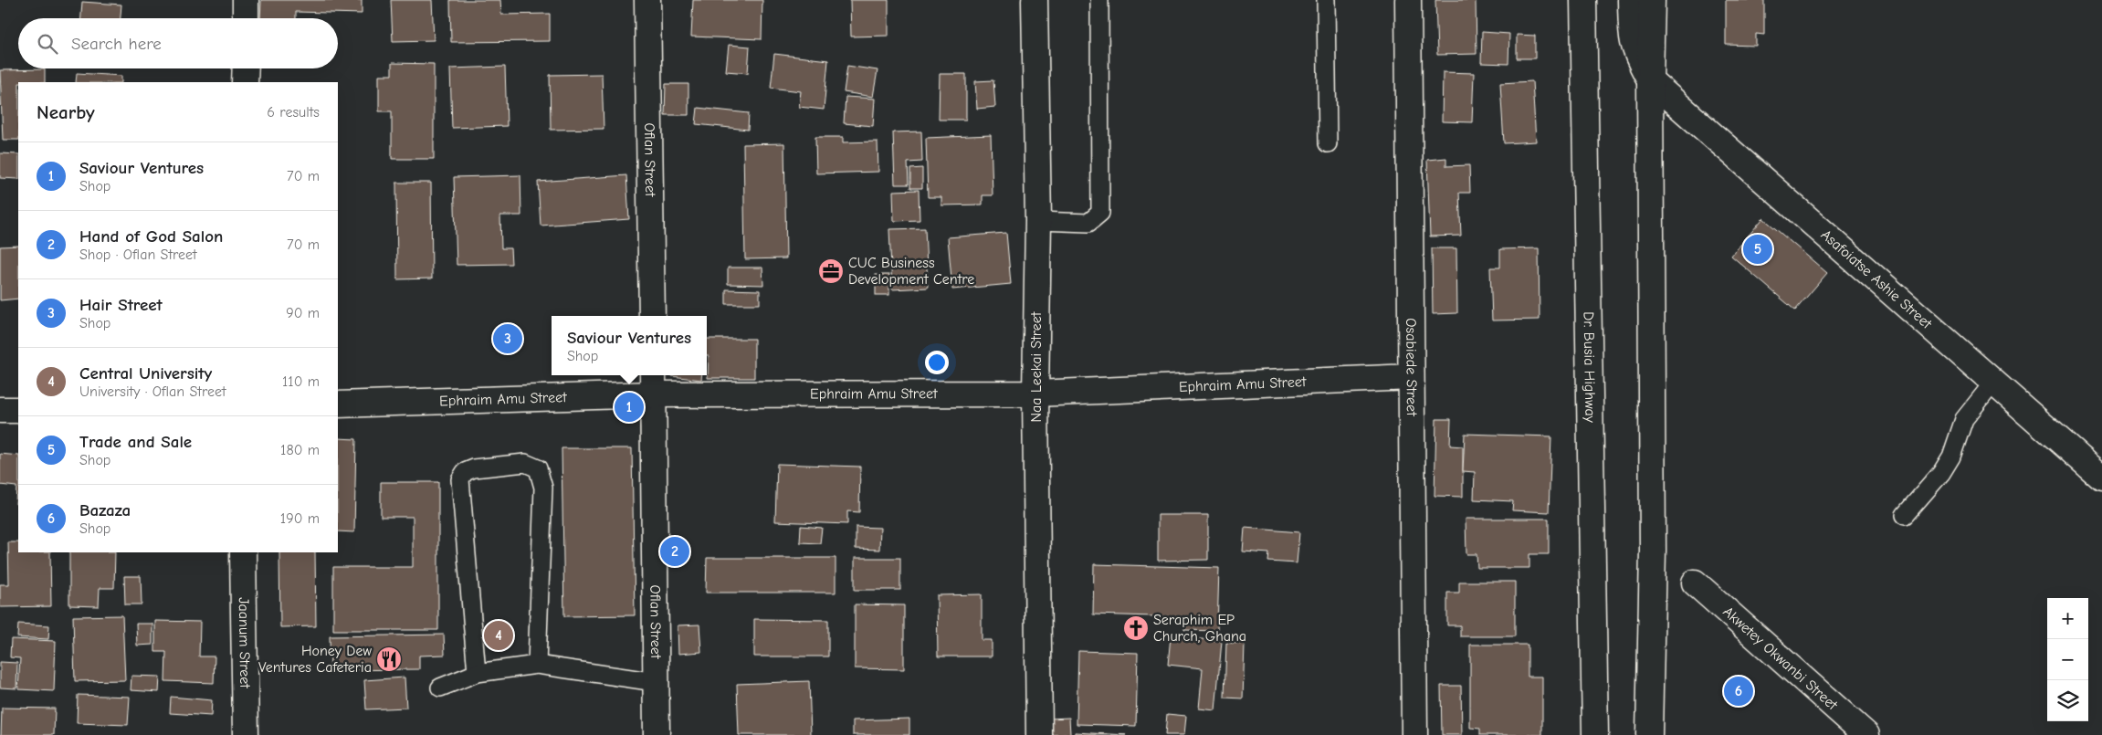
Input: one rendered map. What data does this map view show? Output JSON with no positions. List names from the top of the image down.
{
  "streets": {
    "main road": [
      "Oflan Street",
      "Asafoiatse Ashie Street",
      "Naa Leekai Street",
      "Dr. Busia Highway",
      "Osabiede Street",
      "Ephraim Amu Street",
      "Jaanum Street",
      "Akwetey Okwanbi Street"
    ]
  },
  "crossings": [
    ["Oflan Street", "Ephraim Amu Street"],
    ["Naa Leekai Street", "Ephraim Amu Street"],
    ["Osabiede Street", "Ephraim Amu Street"]
  ],
  "places": {
    "office": ["CUC Business Development Centre"],
    "church": ["Seraphim EP Church, Ghana"],
    "restaurant": ["Honey Dew Ventures Cafeteria"]
  },
  "page": {
    "search": "Search here",
    "heading": ["Nearby", "6 results"],
    "list": [
      {
        "mark": "1",
        "name": "Saviour Ventures",
        "note": "Shop",
        "value": "70 m"
      },
      {
        "mark": "2",
        "name": "Hand of God Salon",
        "note": "Shop · Oflan Street",
        "value": "70 m"
      },
      {
        "mark": "3",
        "name": "Hair Street",
        "note": "Shop",
        "value": "90 m"
      },
      {
        "mark": "4",
        "name": "Central University",
        "note": "University · Oflan Street",
        "value": "110 m"
      },
      {
        "mark": "5",
        "name": "Trade and Sale",
        "note": "Shop",
        "value": "180 m"
      },
      {
        "mark": "6",
        "name": "Bazaza",
        "note": "Shop",
        "value": "190 m"
      }
    ],
    "pins": [
      "5",
      "3",
      "1",
      "2",
      "4",
      "6"
    ],
    "popup": ["Saviour Ventures", "Shop"],
    "map_buttons": ["+", "−"]
  }
}
